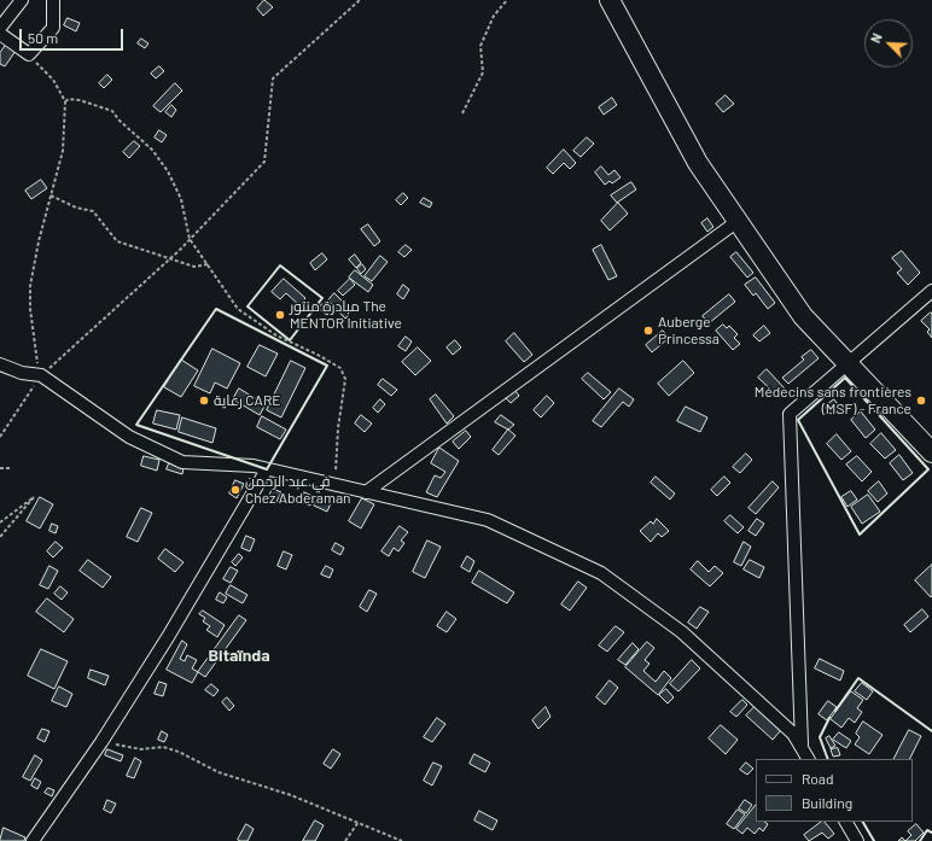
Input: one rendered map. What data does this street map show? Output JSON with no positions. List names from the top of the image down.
{
  "districts": ["Bitaïnda"],
  "places": [
    "مبادرة منتور The MENTOR Initiative",
    "Auberge Princessa",
    "رعاية CARE",
    "Médecins sans frontières (MSF) - France",
    "في عبد الرحمن Chez Abderaman"
  ],
  "legend": ["Road", "Building"],
  "scale_bar": "50 m",
  "north": "top left"
}
